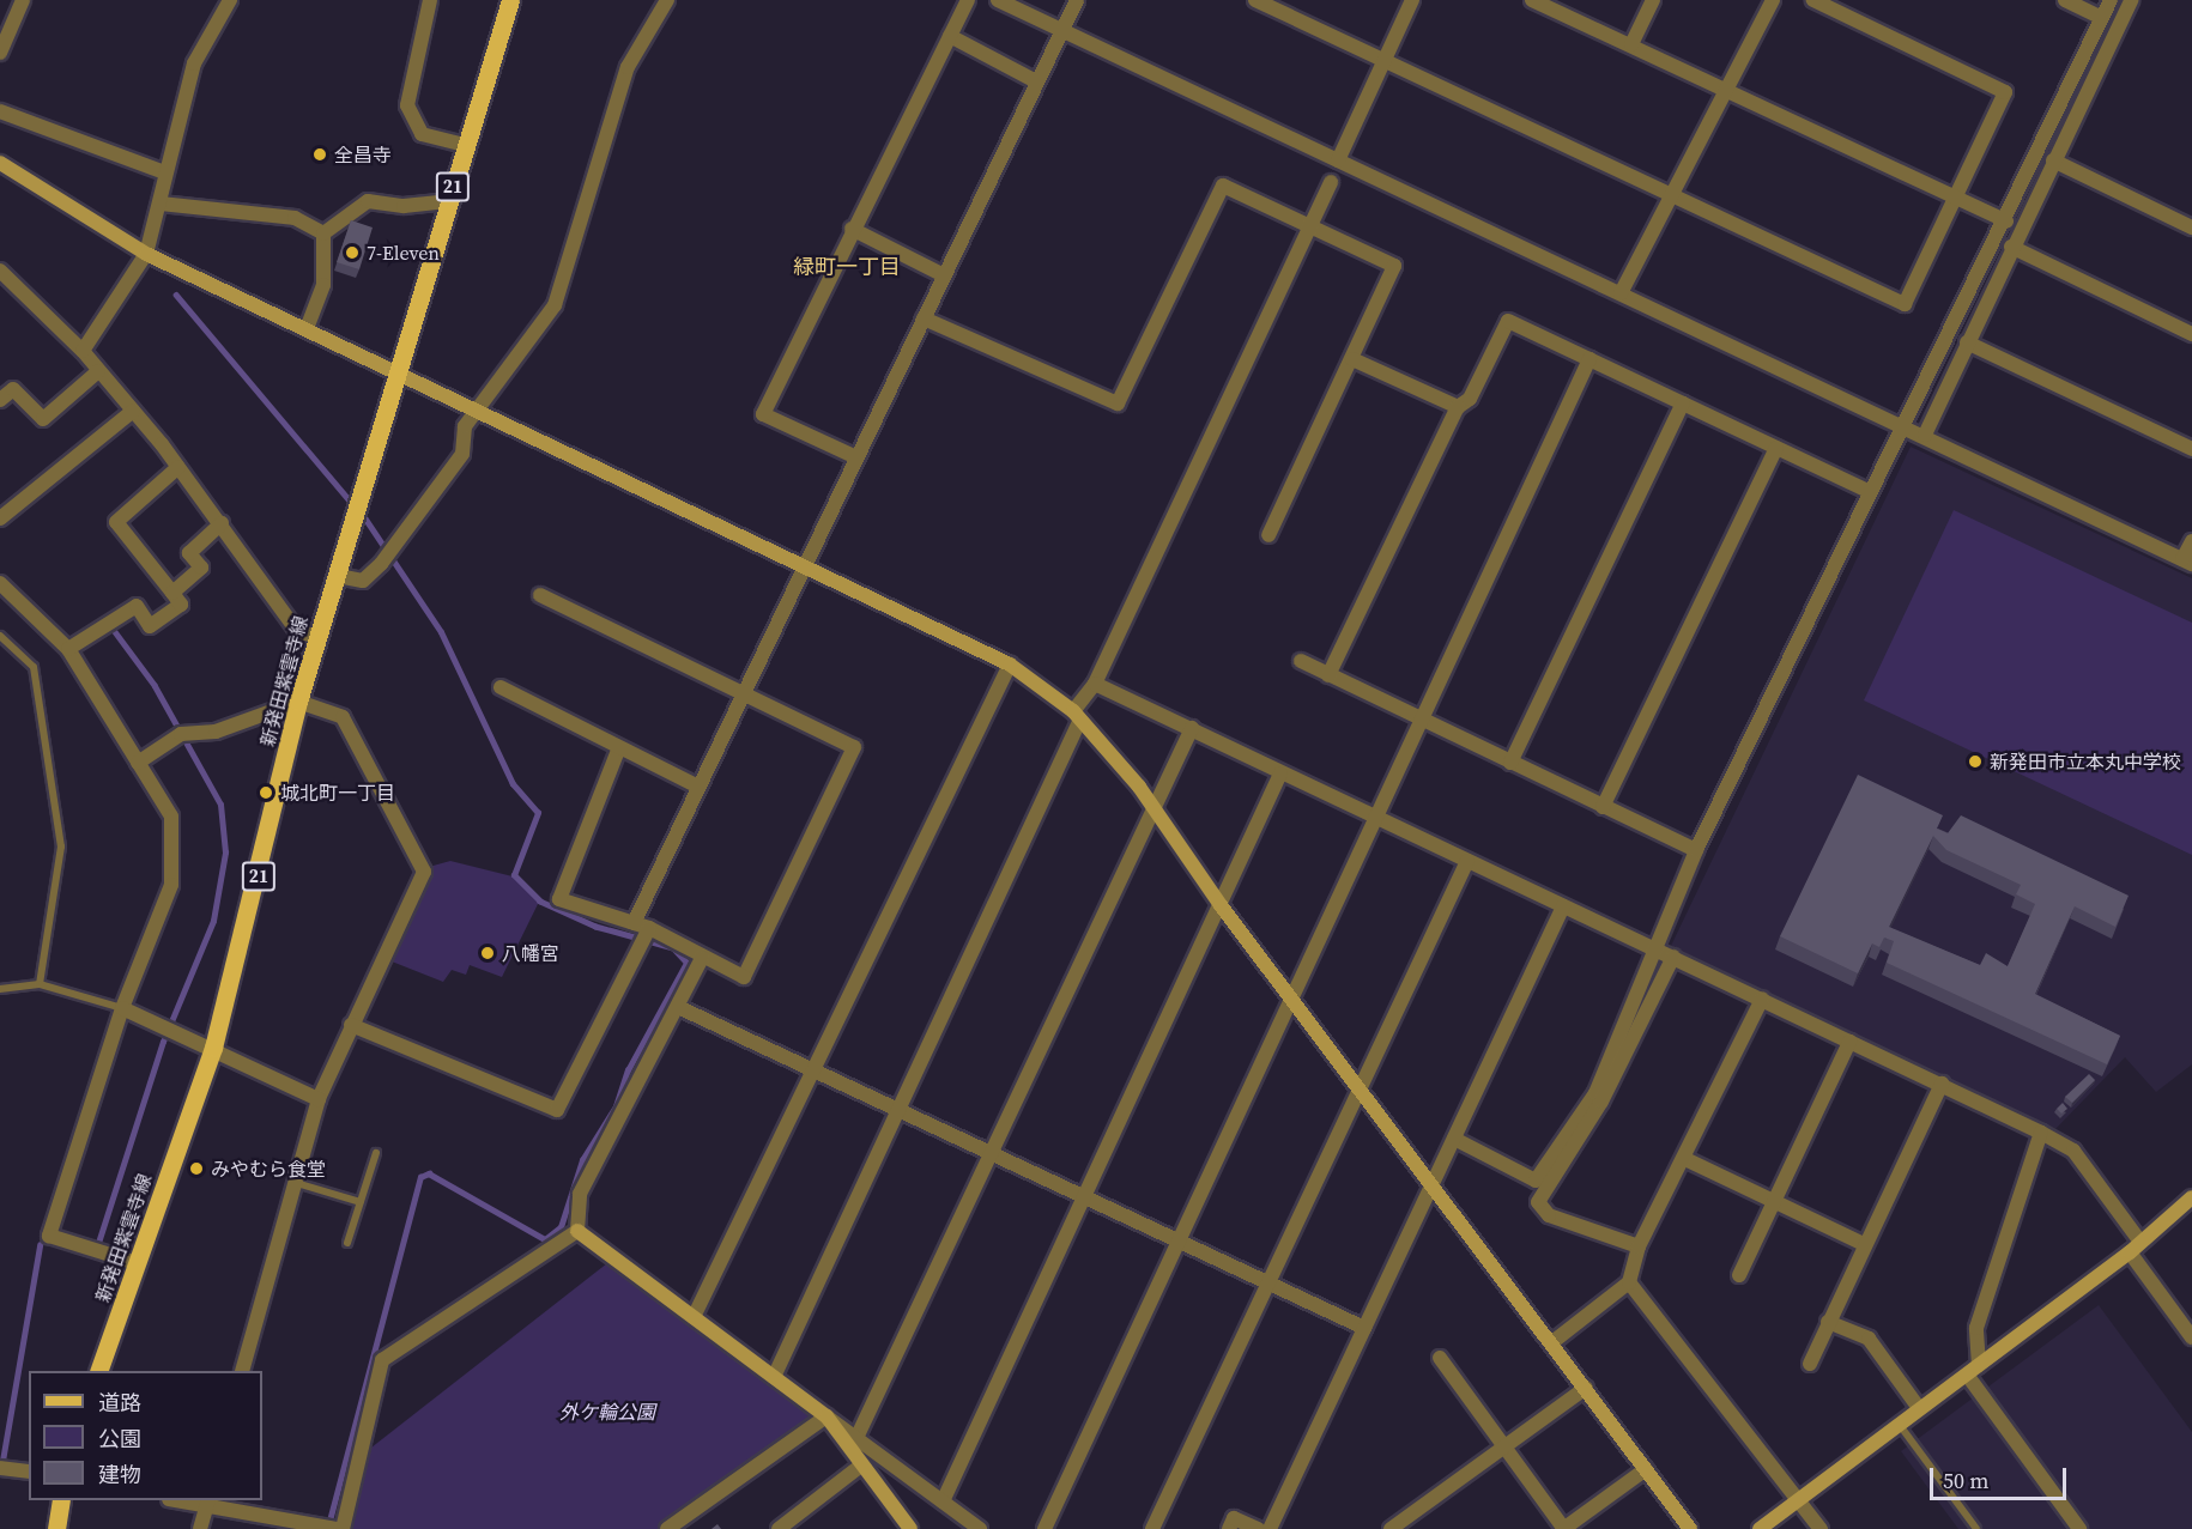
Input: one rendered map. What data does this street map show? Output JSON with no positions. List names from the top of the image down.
{
  "streets": {
    "main road": ["21", "新発田紫雲寺線"]
  },
  "districts": ["緑町一丁目"],
  "parks": ["外ケ輪公園"],
  "places": [
    "全昌寺",
    "7-Eleven",
    "新発田市立本丸中学校",
    "城北町一丁目",
    "八幡宮",
    "みやむら食堂"
  ],
  "legend": ["道路", "公園", "建物"],
  "scale_bar": "50 m"
}
